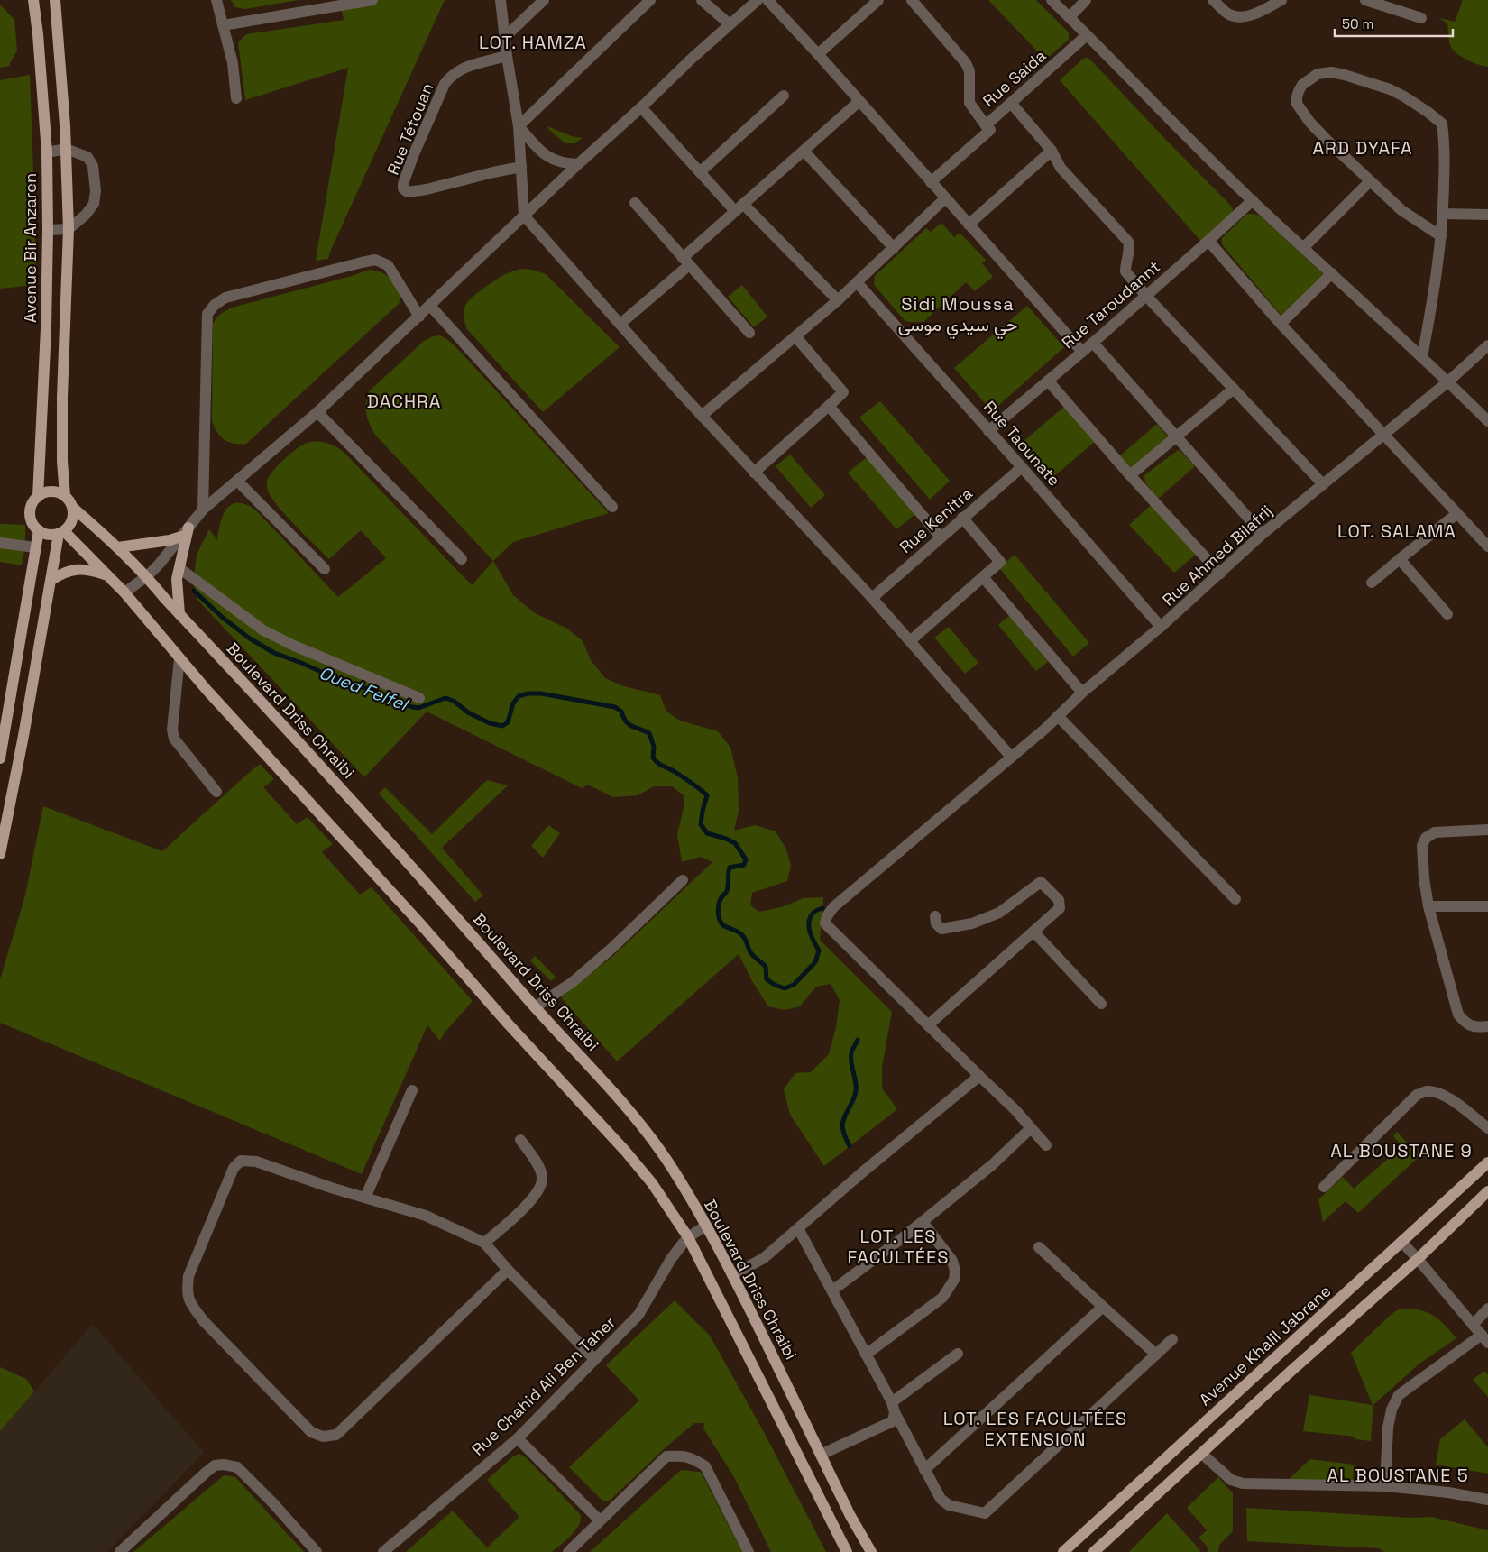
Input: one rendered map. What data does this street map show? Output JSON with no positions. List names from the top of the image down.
{
  "streets": {
    "main road": ["Avenue Bir Anzaren", "Boulevard Driss Chraibi", "Avenue Khalil Jabrane"],
    "street": [
      "Rue Saida",
      "Rue Tétouan",
      "Rue Taroudannt",
      "Rue Taounate",
      "Rue Kenitra",
      "Rue Ahmed Bilafrij",
      "Rue Chahid Ali Ben Taher"
    ]
  },
  "crossings": [
    ["Avenue Bir Anzaren", "Boulevard Driss Chraibi"],
    ["Rue Taroudannt", "Rue Taounate"],
    ["Rue Taounate", "Rue Kenitra"],
    ["Rue Taounate", "Rue Ahmed Bilafrij"],
    ["Boulevard Driss Chraibi", "Rue Chahid Ali Ben Taher"]
  ],
  "districts": [
    "LOT. HAMZA",
    "ARD DYAFA",
    "Sidi Moussa حي سيدي موسى",
    "DACHRA",
    "LOT. SALAMA",
    "AL BOUSTANE 9",
    "LOT. LES FACULTÉES",
    "LOT. LES FACULTÉES EXTENSION",
    "AL BOUSTANE 5"
  ],
  "water": ["Oued Felfel"],
  "scale_bar": "50 m"
}
